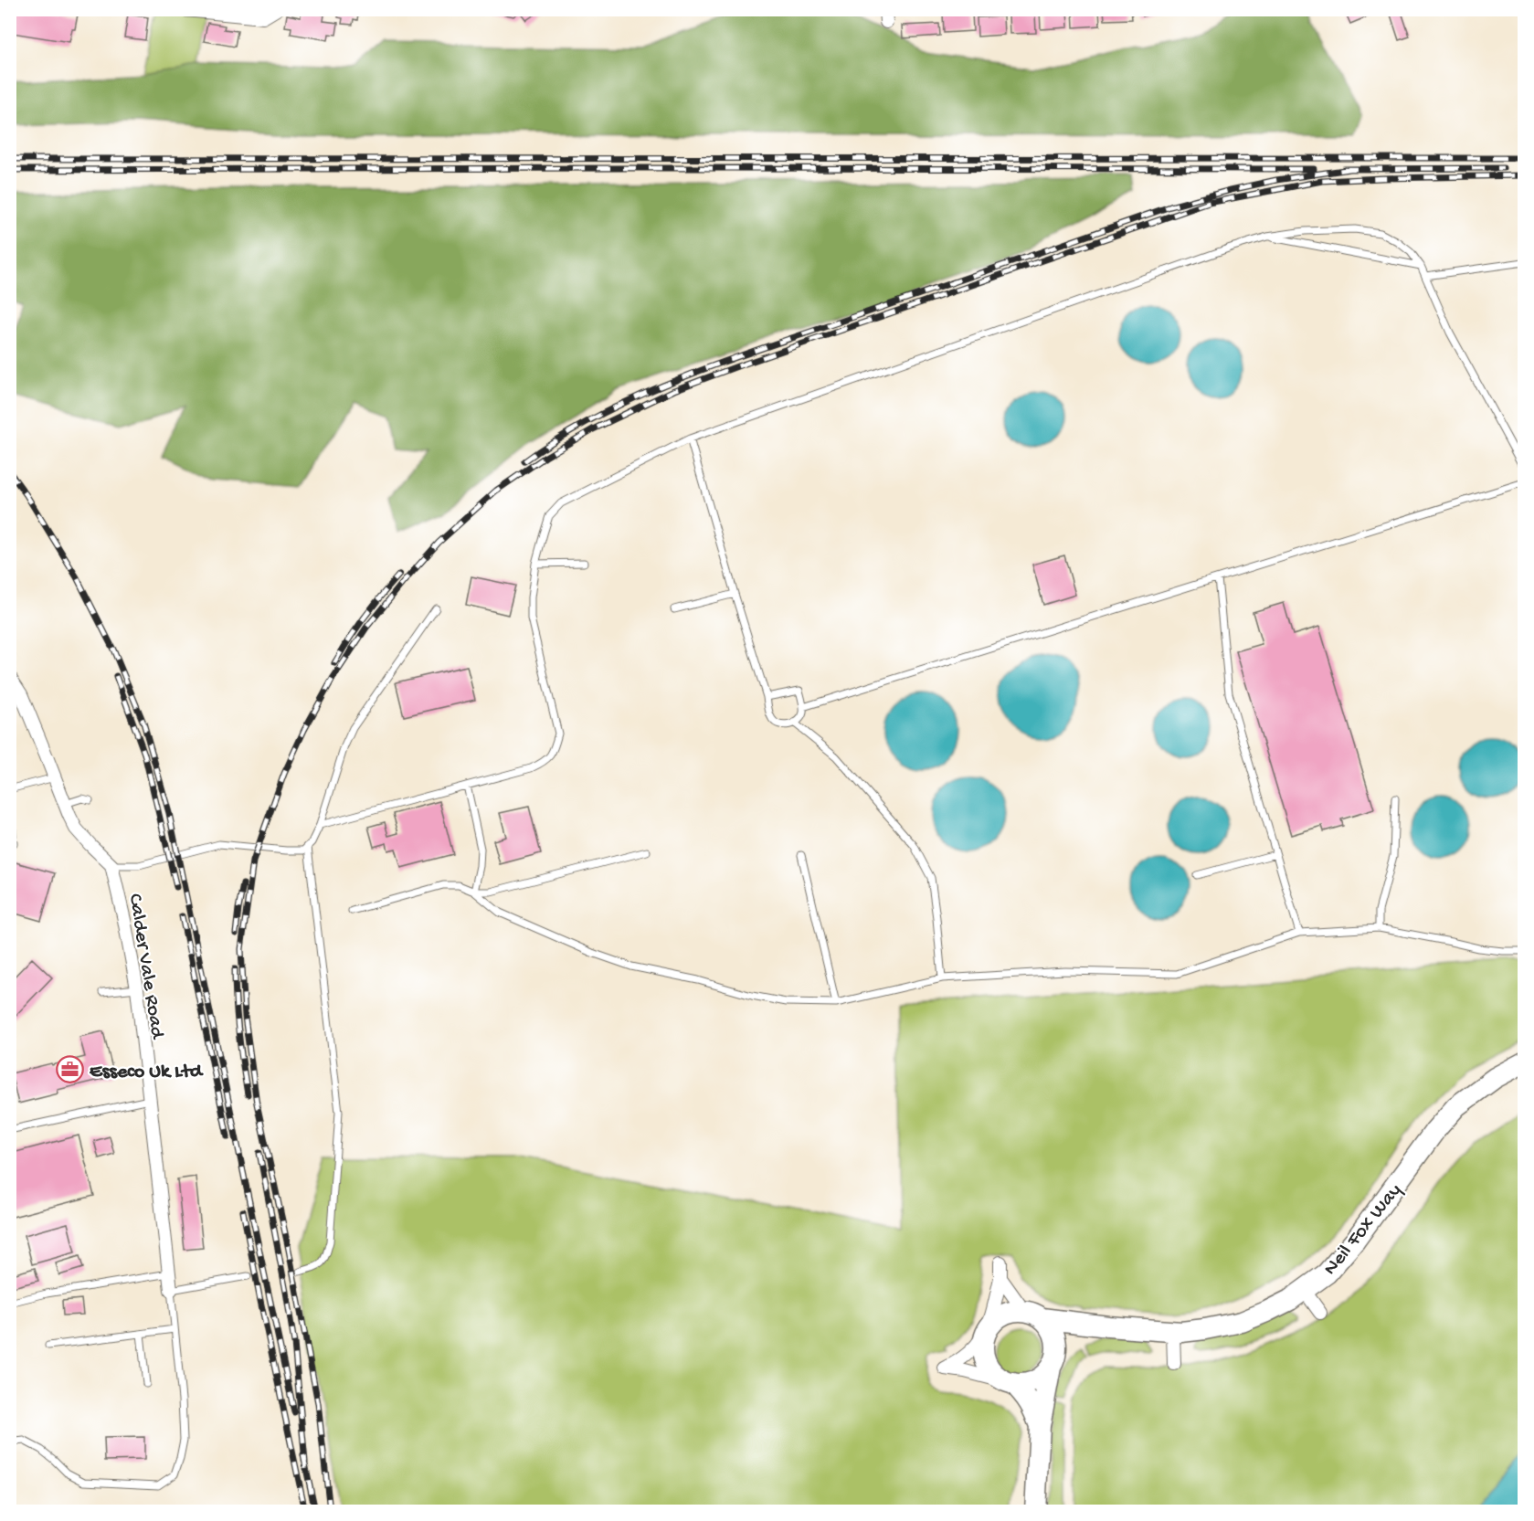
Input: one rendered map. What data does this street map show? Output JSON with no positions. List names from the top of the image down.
{
  "streets": {
    "main road": ["Neil Fox Way"],
    "street": ["Calder Vale Road"]
  },
  "places": {
    "office": ["Esseco Uk Ltd"]
  }
}
